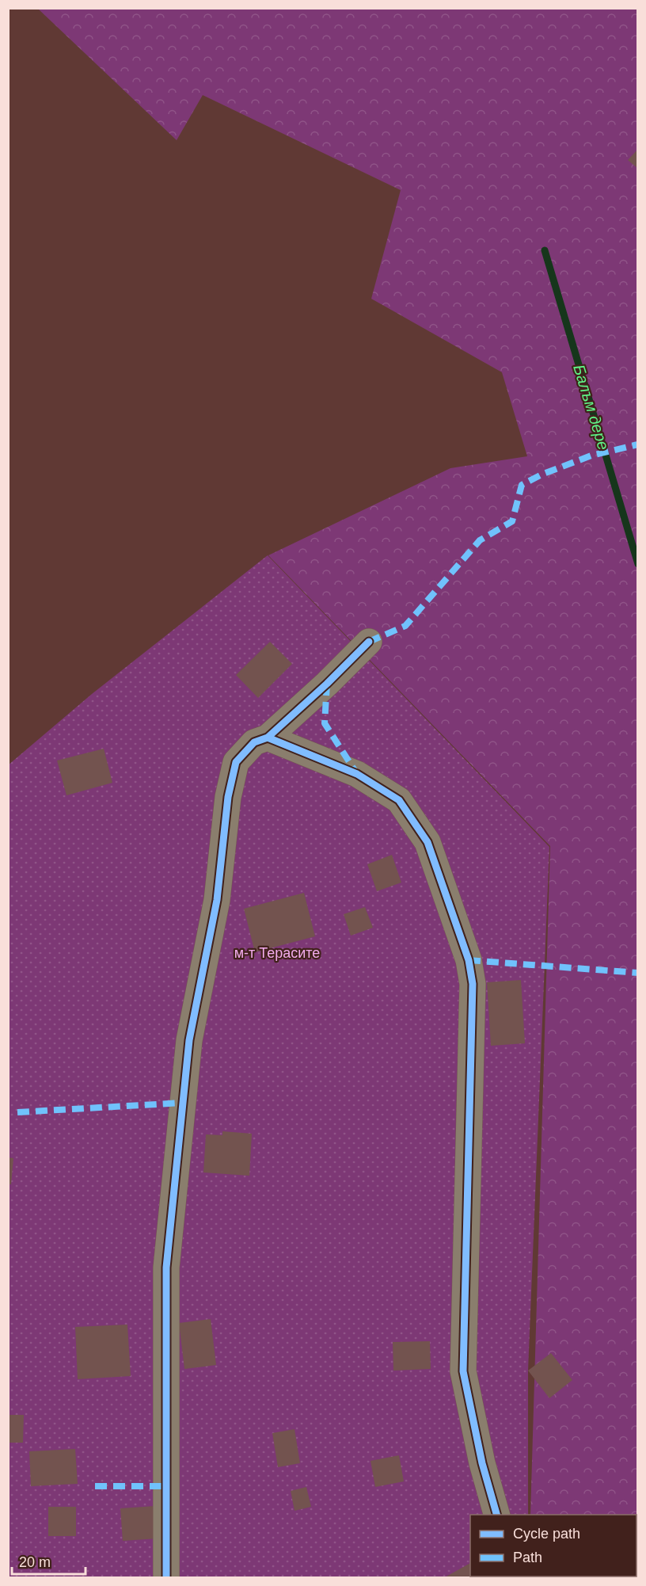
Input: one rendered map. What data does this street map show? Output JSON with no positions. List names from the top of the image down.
{
  "water": ["Балъм дере"],
  "parks": ["м-т Терасите"],
  "legend": ["Cycle path", "Path"],
  "scale_bar": "20 m"
}
